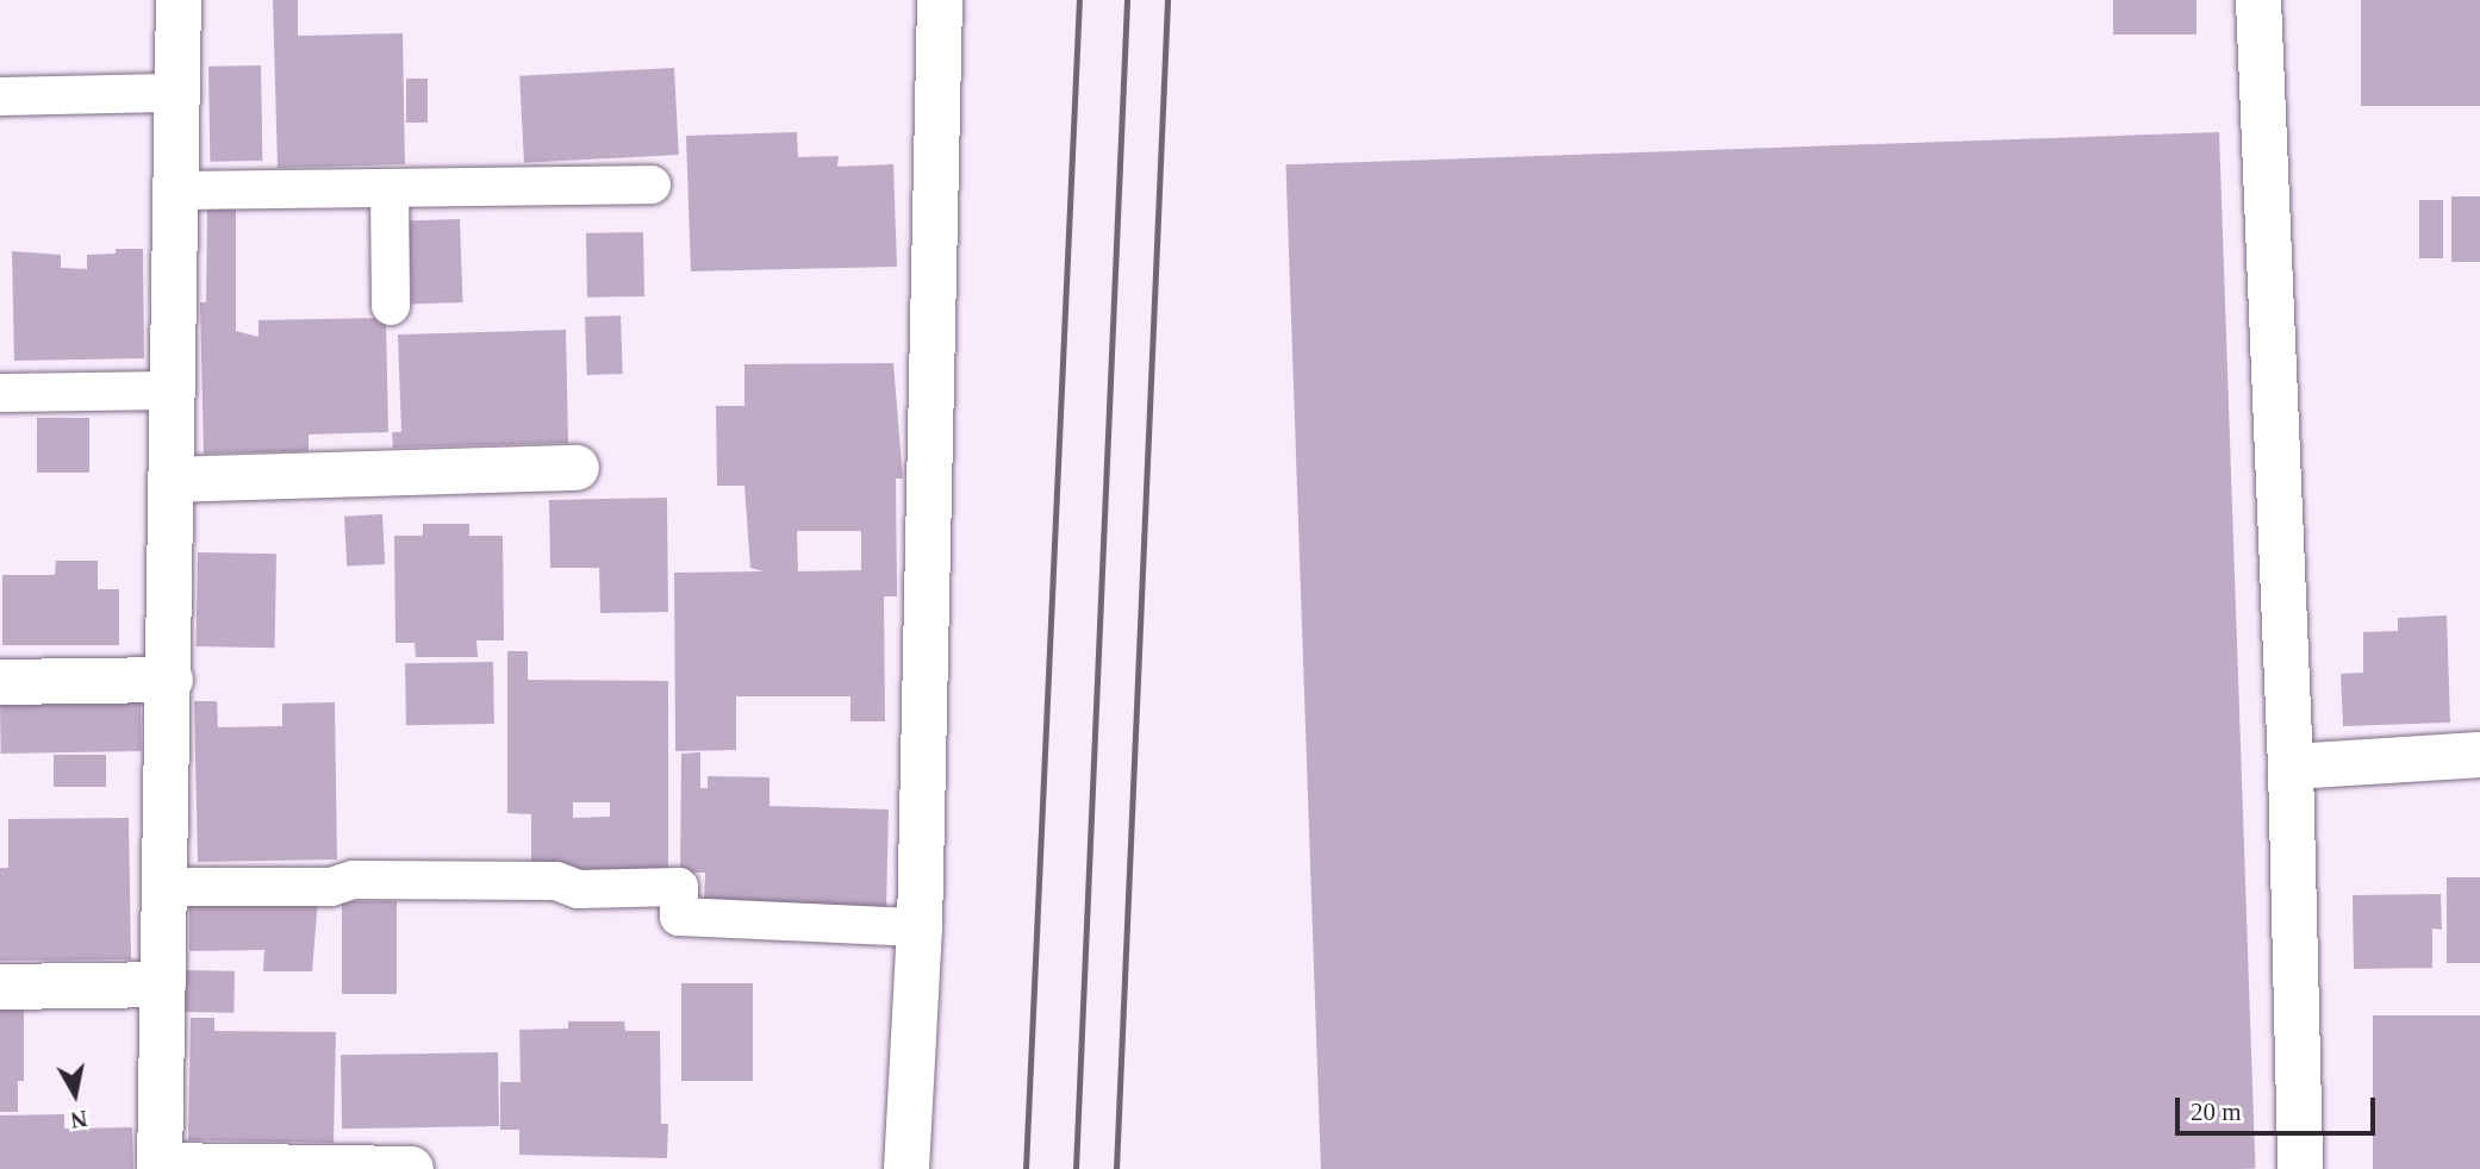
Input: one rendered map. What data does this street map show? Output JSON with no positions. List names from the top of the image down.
{
  "scale_bar": "20 m",
  "north": "bottom"
}
